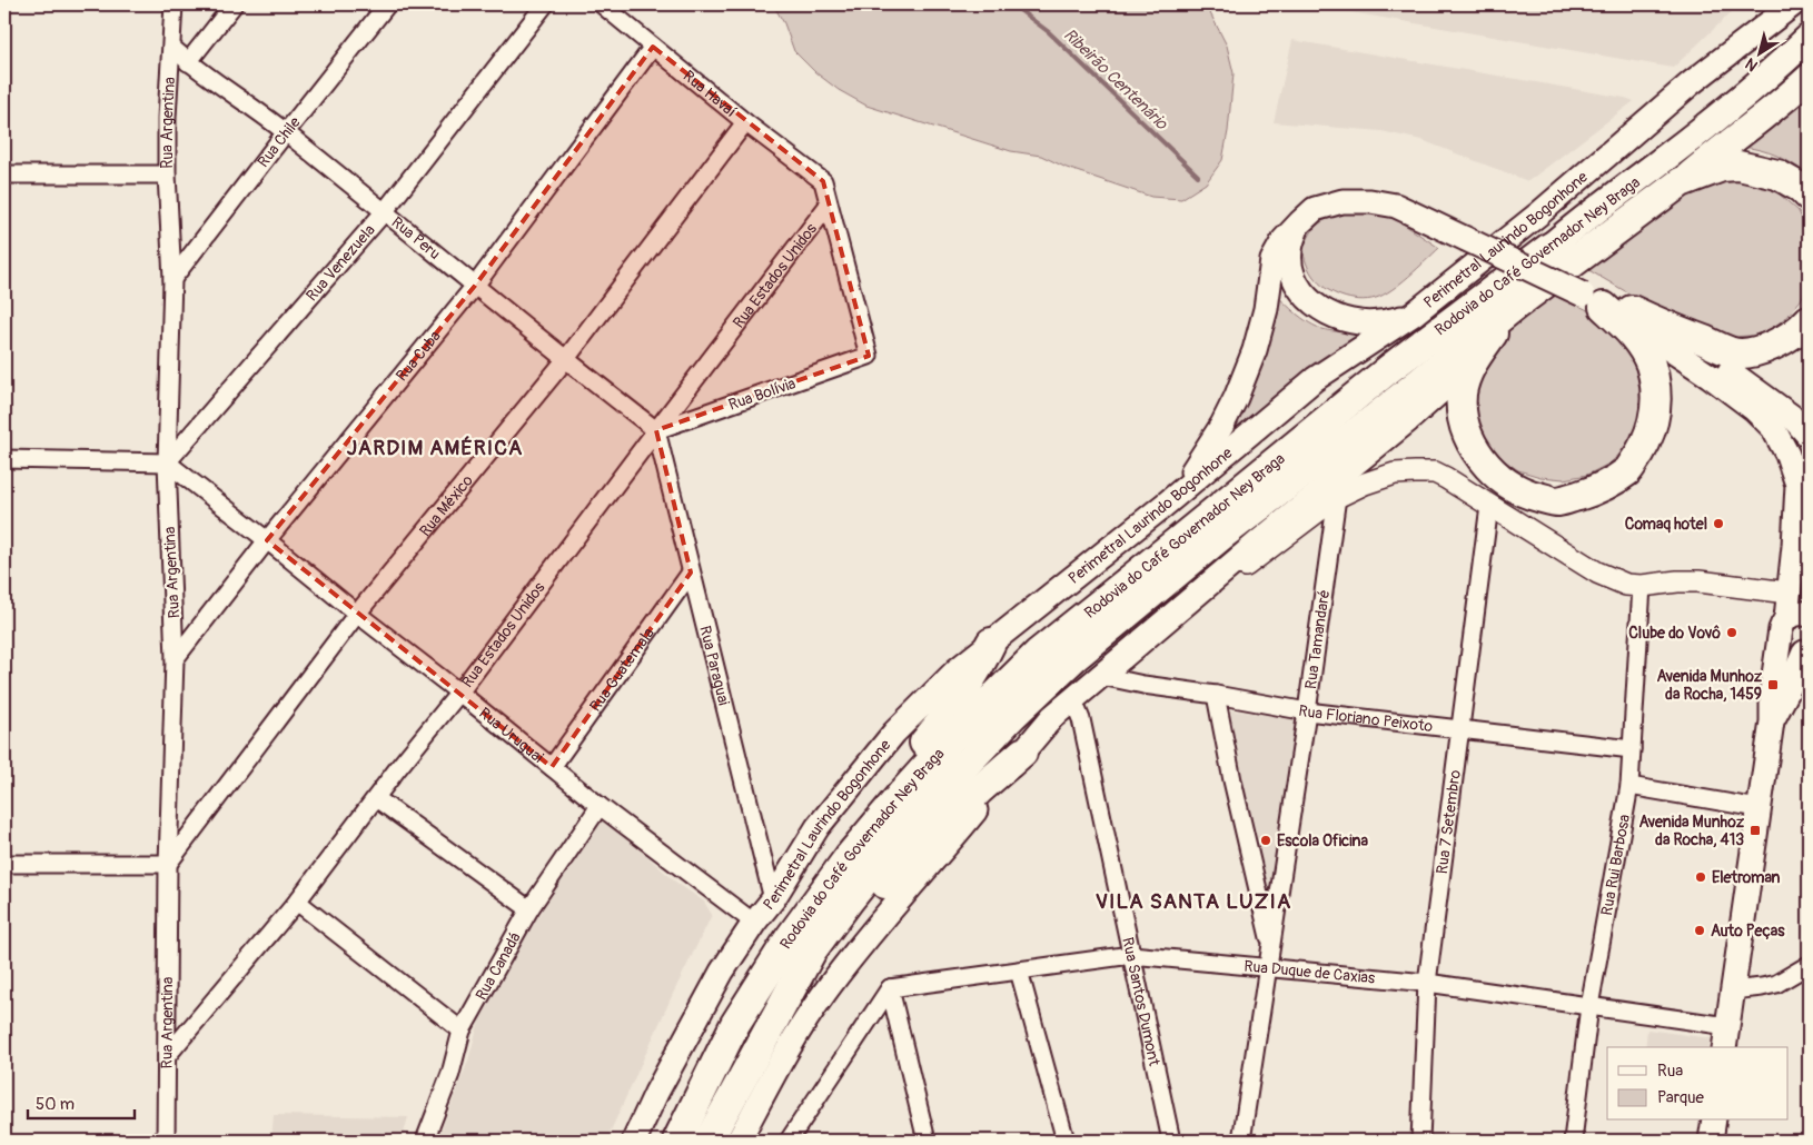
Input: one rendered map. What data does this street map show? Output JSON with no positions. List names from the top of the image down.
{
  "streets": {
    "highway": ["Rodovia do Café Governador Ney Braga"],
    "main road": ["Perimetral Laurindo Bogonhone"],
    "street": [
      "Rua Havaí",
      "Rua Argentina",
      "Rua Chile",
      "Rua Peru",
      "Rua Venezuela",
      "Rua Estados Unidos",
      "Rua Cuba",
      "Rua Bolívia",
      "Rua México",
      "Rua Tamandaré",
      "Rua Paraguai",
      "Rua Guatemala",
      "Rua Floriano Peixoto",
      "Rua Uruguai",
      "Rua 7 Setembro",
      "Rua Rui Barbosa",
      "Rua Canadá",
      "Rua Duque de Caxias",
      "Rua Santos Dumont"
    ]
  },
  "crossings": [
    ["Rua Havaí", "Rua Estados Unidos"],
    ["Rua Havaí", "Rua Cuba"],
    ["Rua Havaí", "Rua Bolívia"],
    ["Rua Havaí", "Rua México"],
    ["Rua Argentina", "Rua Chile"],
    ["Rua Argentina", "Rua Peru"],
    ["Rua Argentina", "Rua Venezuela"],
    ["Rua Argentina", "Rua Estados Unidos"],
    ["Rua Argentina", "Rua Cuba"],
    ["Rua Argentina", "Rua México"],
    ["Rua Argentina", "Rua Uruguai"],
    ["Rua Chile", "Rua Peru"],
    ["Rua Peru", "Rua Venezuela"],
    ["Rua Peru", "Rua Estados Unidos"],
    ["Rua Peru", "Rua Cuba"],
    ["Rua Peru", "Rua Bolívia"],
    ["Rua Peru", "Rua México"],
    ["Rua Peru", "Rua Paraguai"],
    ["Perimetral Laurindo Bogonhone", "Rua Paraguai"],
    ["Perimetral Laurindo Bogonhone", "Rua Uruguai"],
    ["Rua Venezuela", "Rua Uruguai"],
    ["Rua Estados Unidos", "Rua Bolívia"],
    ["Rua Estados Unidos", "Rua Paraguai"],
    ["Rua Estados Unidos", "Rua Uruguai"],
    ["Rua Cuba", "Rua Uruguai"],
    ["Rua Bolívia", "Rua Paraguai"],
    ["Rua México", "Rua Uruguai"],
    ["Rua Tamandaré", "Rua Floriano Peixoto"],
    ["Rua Tamandaré", "Rua Duque de Caxias"],
    ["Rua Paraguai", "Rua Guatemala"],
    ["Rua Guatemala", "Rua Uruguai"],
    ["Rua Floriano Peixoto", "Rua 7 Setembro"],
    ["Rua Floriano Peixoto", "Rua Rui Barbosa"],
    ["Rua Uruguai", "Rua Canadá"],
    ["Rua 7 Setembro", "Rua Duque de Caxias"],
    ["Rua Rui Barbosa", "Rua Duque de Caxias"],
    ["Rua Duque de Caxias", "Rua Santos Dumont"]
  ],
  "districts": ["JARDIM AMÉRICA", "VILA SANTA LUZIA"],
  "water": ["Ribeirão Centenário"],
  "places": {
    "other": [
      "Comaq hotel",
      "Clube do Vovô",
      "Escola Oficina",
      "Eletroman",
      "Auto Peças"
    ],
    "transit": ["Avenida Munhoz da Rocha, 1459", "Avenida Munhoz da Rocha, 413"]
  },
  "legend": ["Rua", "Parque"],
  "scale_bar": "50 m",
  "north": "bottom left"
}
